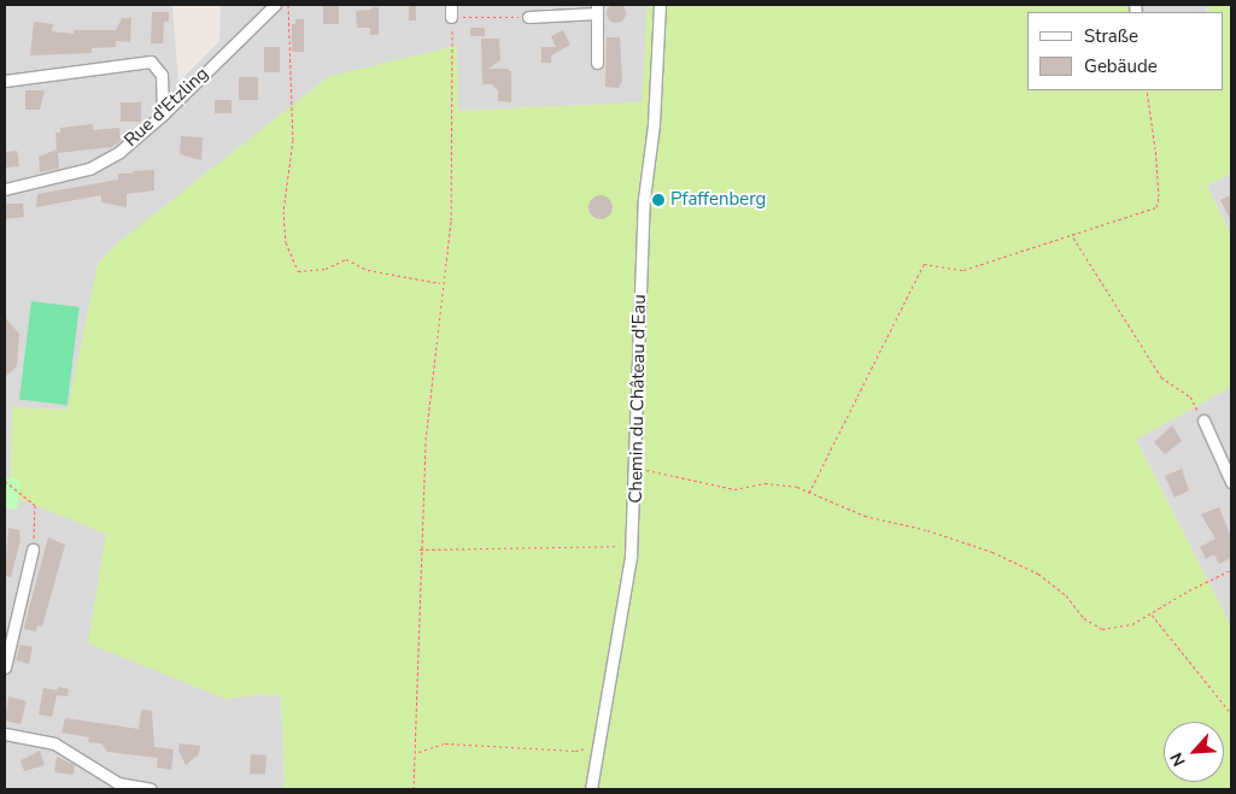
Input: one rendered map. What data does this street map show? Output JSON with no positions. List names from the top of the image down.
{
  "streets": {
    "street": ["Rue d'Etzling", "Chemin du Château d'Eau"]
  },
  "places": ["Pfaffenberg"],
  "legend": ["Straße", "Gebäude"],
  "north": "bottom left"
}
